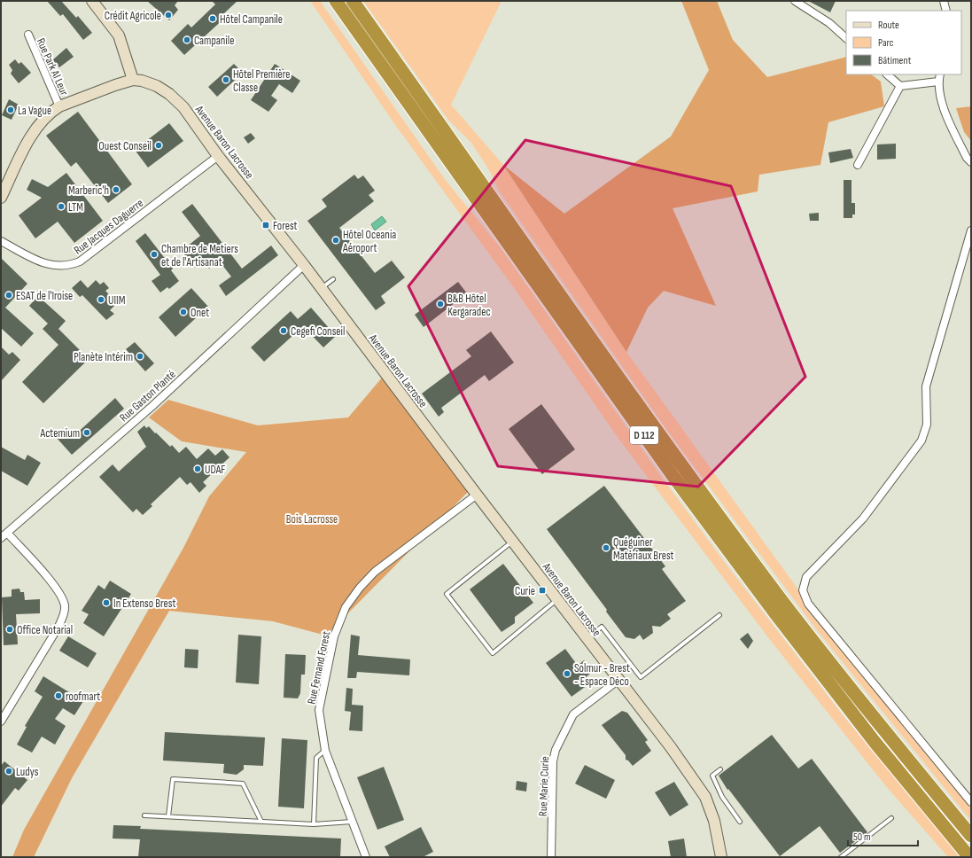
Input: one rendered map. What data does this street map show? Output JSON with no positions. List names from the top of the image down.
{
  "streets": {
    "highway": ["D 112"],
    "street": [
      "Rue Park Al Leur",
      "Avenue Baron Lacrosse",
      "Rue Jacques Daguerre",
      "Rue Gaston Planté",
      "Rue Fernand Forest",
      "Rue Marie Curie"
    ]
  },
  "crossings": [
    ["Rue Park Al Leur", "Avenue Baron Lacrosse"],
    ["Avenue Baron Lacrosse", "Rue Jacques Daguerre"],
    ["Avenue Baron Lacrosse", "Rue Gaston Planté"],
    ["Avenue Baron Lacrosse", "Rue Fernand Forest"],
    ["Avenue Baron Lacrosse", "Rue Marie Curie"]
  ],
  "parks": ["Bois Lacrosse"],
  "places": {
    "other": [
      "Crédit Agricole",
      "Hôtel Campanile",
      "Campanile",
      "Hôtel Première Classe",
      "La Vague",
      "Ouest Conseil",
      "Marberic'h",
      "LTM",
      "Hôtel Oceania Aéroport",
      "Chambre de Metiers et de l'Artisanat",
      "ESAT de l'Iroise",
      "UIIM",
      "B&B Hôtel Kergaradec",
      "Onet",
      "Cegefi Conseil",
      "Planète Intérim",
      "Actemium",
      "UDAF",
      "Quéguiner Matériaux Brest",
      "In Extenso Brest",
      "Office Notarial",
      "Solmur - Brest - Espace Déco",
      "roofmart",
      "Ludys"
    ],
    "transit": ["Forest", "Curie"]
  },
  "legend": ["Route", "Parc", "Bâtiment"],
  "scale_bar": "50 m"
}
